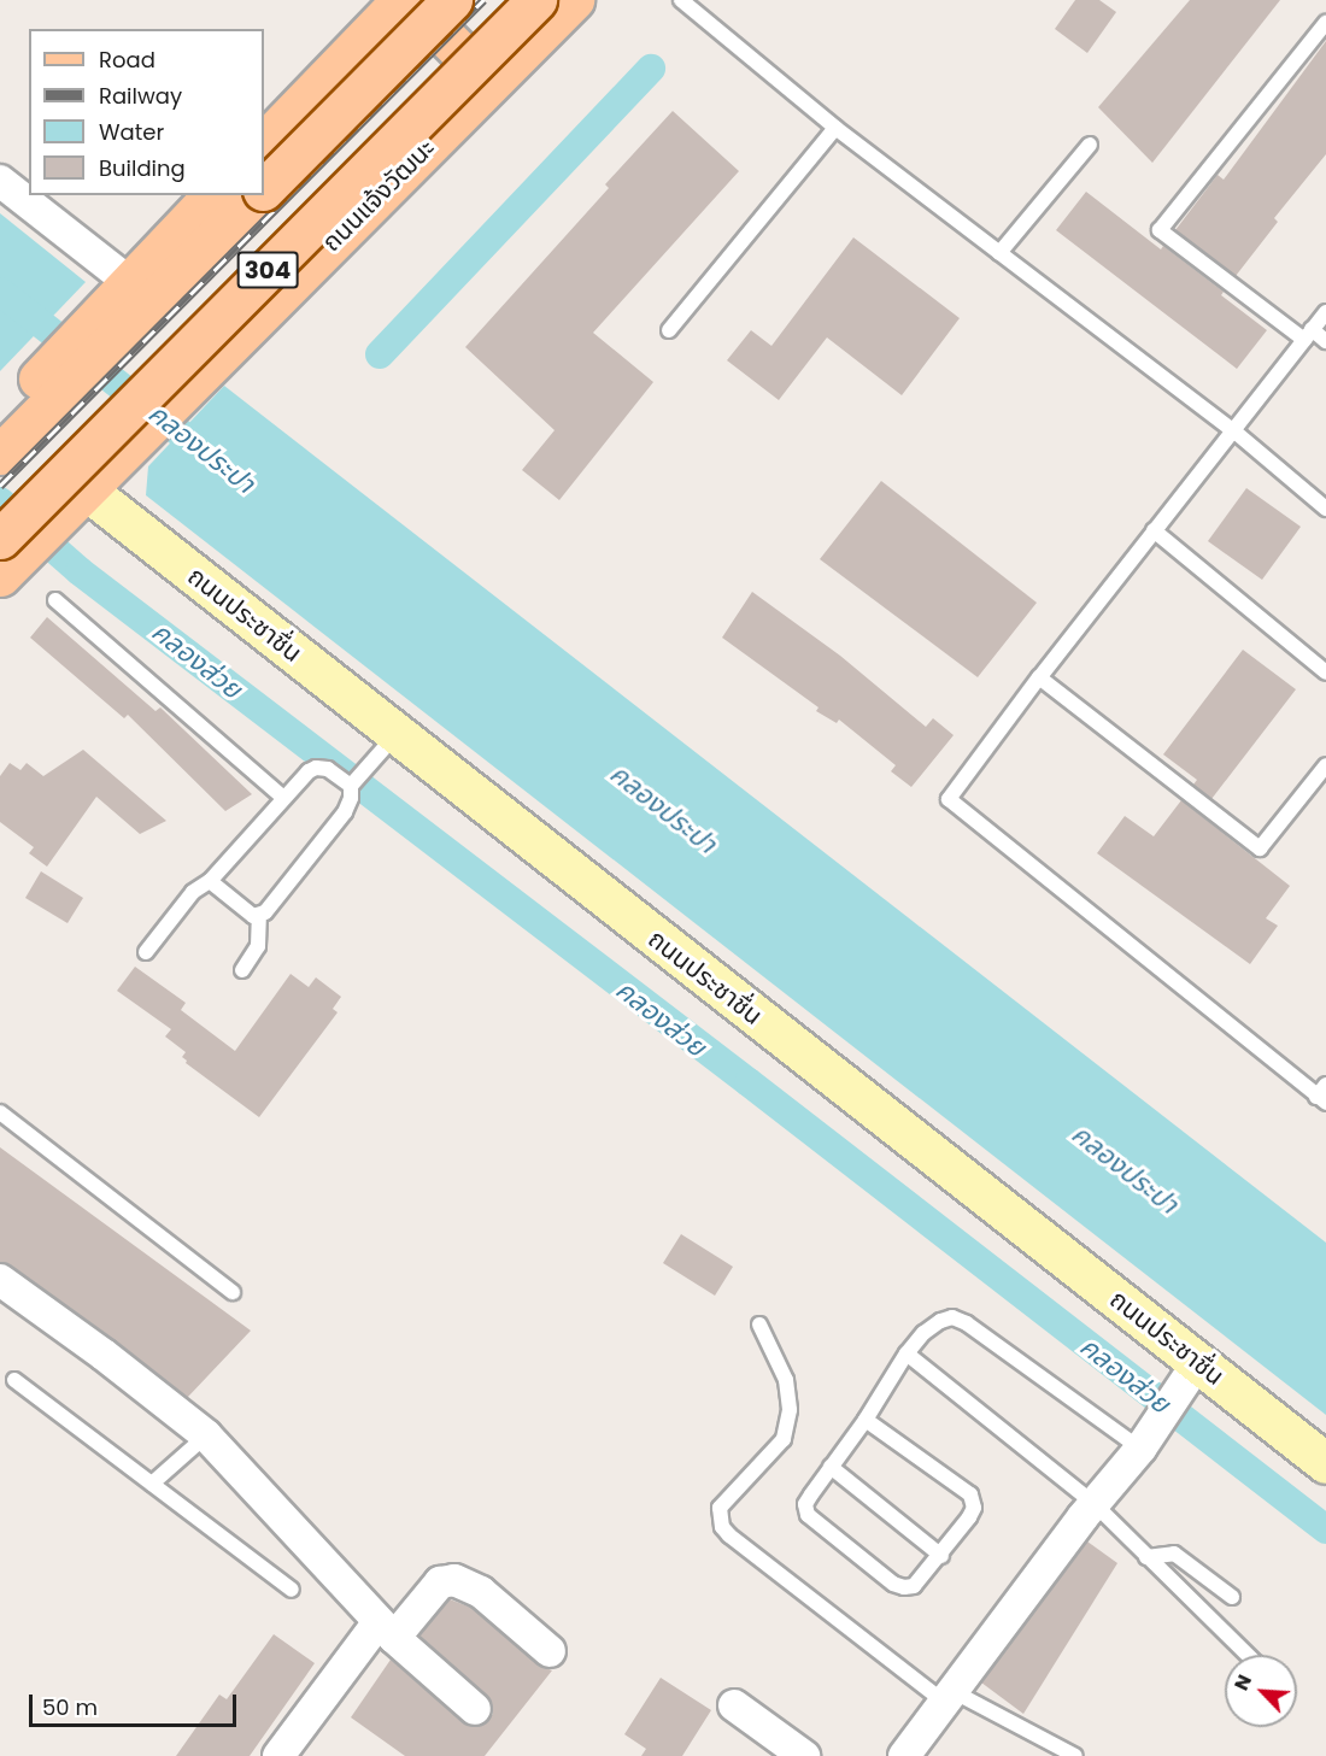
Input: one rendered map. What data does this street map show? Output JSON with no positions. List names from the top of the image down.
{
  "streets": {
    "main road": ["ถนนแจ้งวัฒนะ", "304", "ถนนประชาชื่น"]
  },
  "crossings": [
    ["ถนนแจ้งวัฒนะ", "ถนนประชาชื่น"]
  ],
  "water": ["คลองประปา", "คลองส่วย"],
  "legend": [
    "Road",
    "Railway",
    "Water",
    "Building"
  ],
  "scale_bar": "50 m",
  "north": "top left"
}
